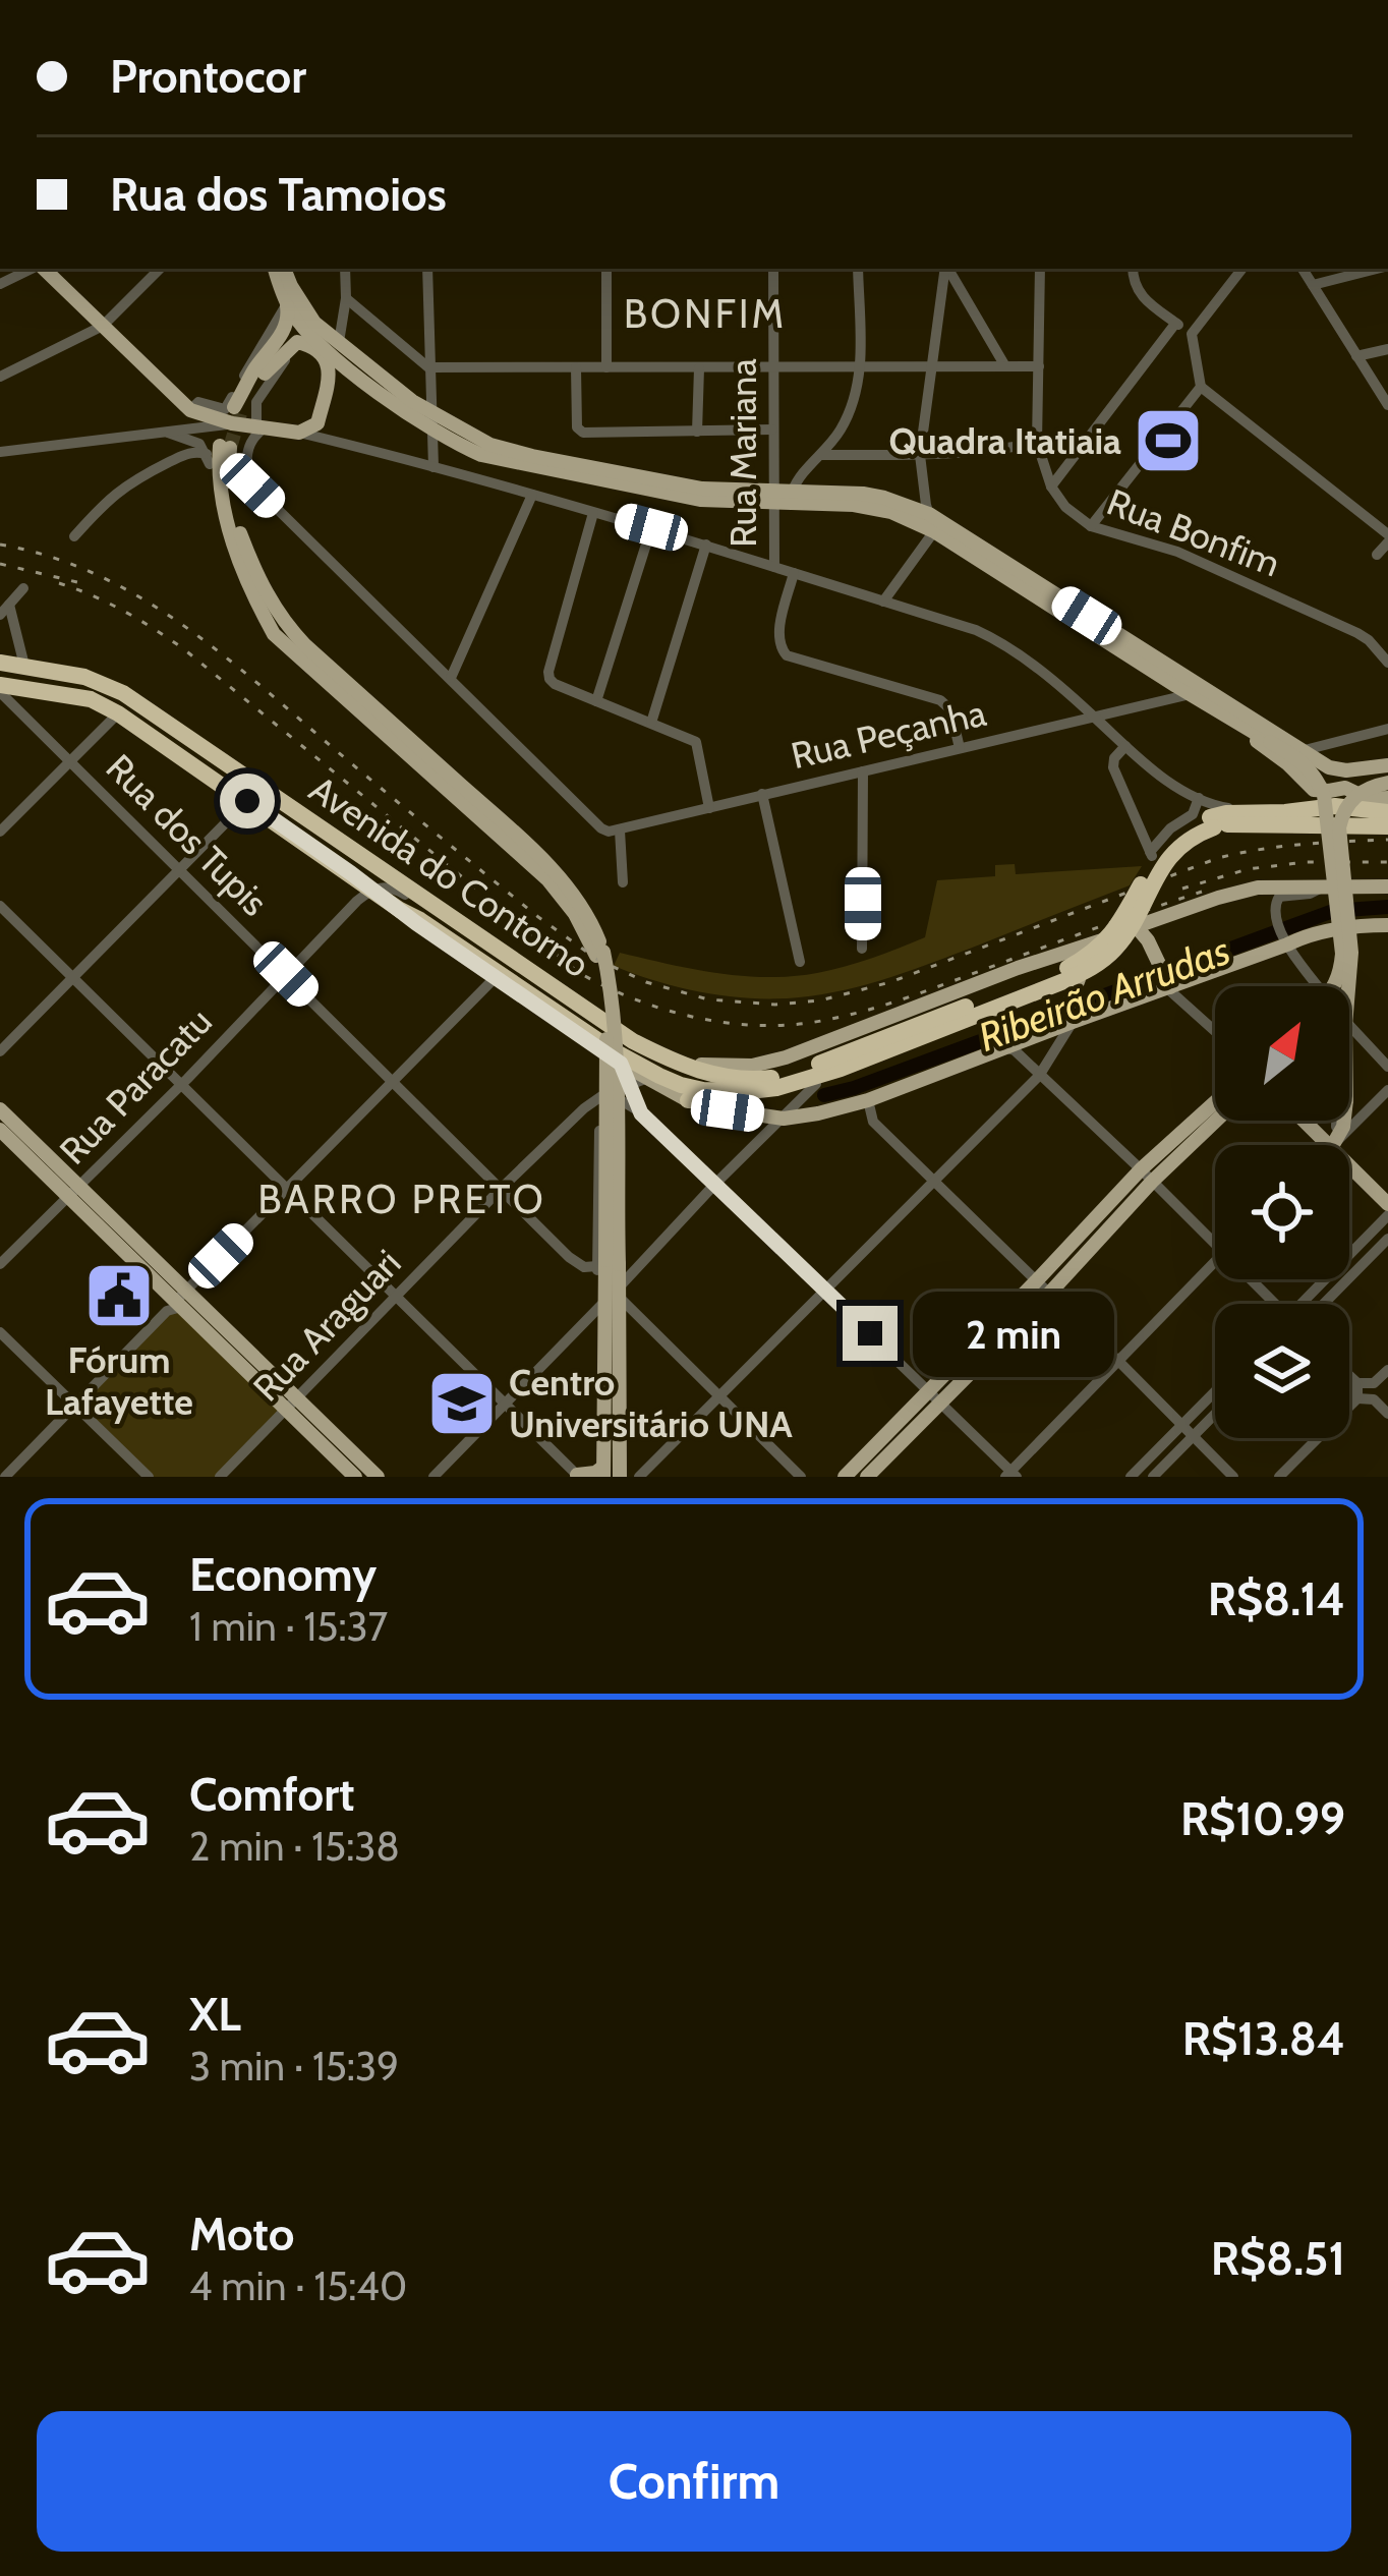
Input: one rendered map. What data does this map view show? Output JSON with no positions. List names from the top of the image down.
{
  "streets": {
    "highway": ["Avenida do Contorno"],
    "street": [
      "Rua Mariana",
      "Rua Bonfim",
      "Rua Peçanha",
      "Rua dos Tupis",
      "Rua Paracatu",
      "Rua Araguari"
    ]
  },
  "crossings": [
    ["Rua dos Tupis", "Avenida do Contorno"],
    ["Rua dos Tupis", "Rua Paracatu"],
    ["Rua dos Tupis", "Rua Araguari"],
    ["Avenida do Contorno", "Rua Paracatu"],
    ["Avenida do Contorno", "Rua Araguari"]
  ],
  "districts": ["BONFIM", "BARRO PRETO"],
  "water": ["Ribeirão Arrudas"],
  "places": {
    "sports": ["Quadra Itatiaia"],
    "public building": ["Fórum Lafayette"],
    "school or university": ["Centro Universitário UNA"]
  },
  "north": "top right",
  "page": {
    "banner": ["Prontocor", "Rua dos Tamoios"],
    "bubble": "2 min",
    "list": [
      {
        "name": "Economy",
        "note": "1 min · 15:37",
        "value": "R$8.14"
      },
      {
        "name": "Comfort",
        "note": "2 min · 15:38",
        "value": "R$10.99"
      },
      {
        "name": "XL",
        "note": "3 min · 15:39",
        "value": "R$13.84"
      },
      {
        "name": "Moto",
        "note": "4 min · 15:40",
        "value": "R$8.51"
      }
    ],
    "buttons": "Confirm"
  }
}
